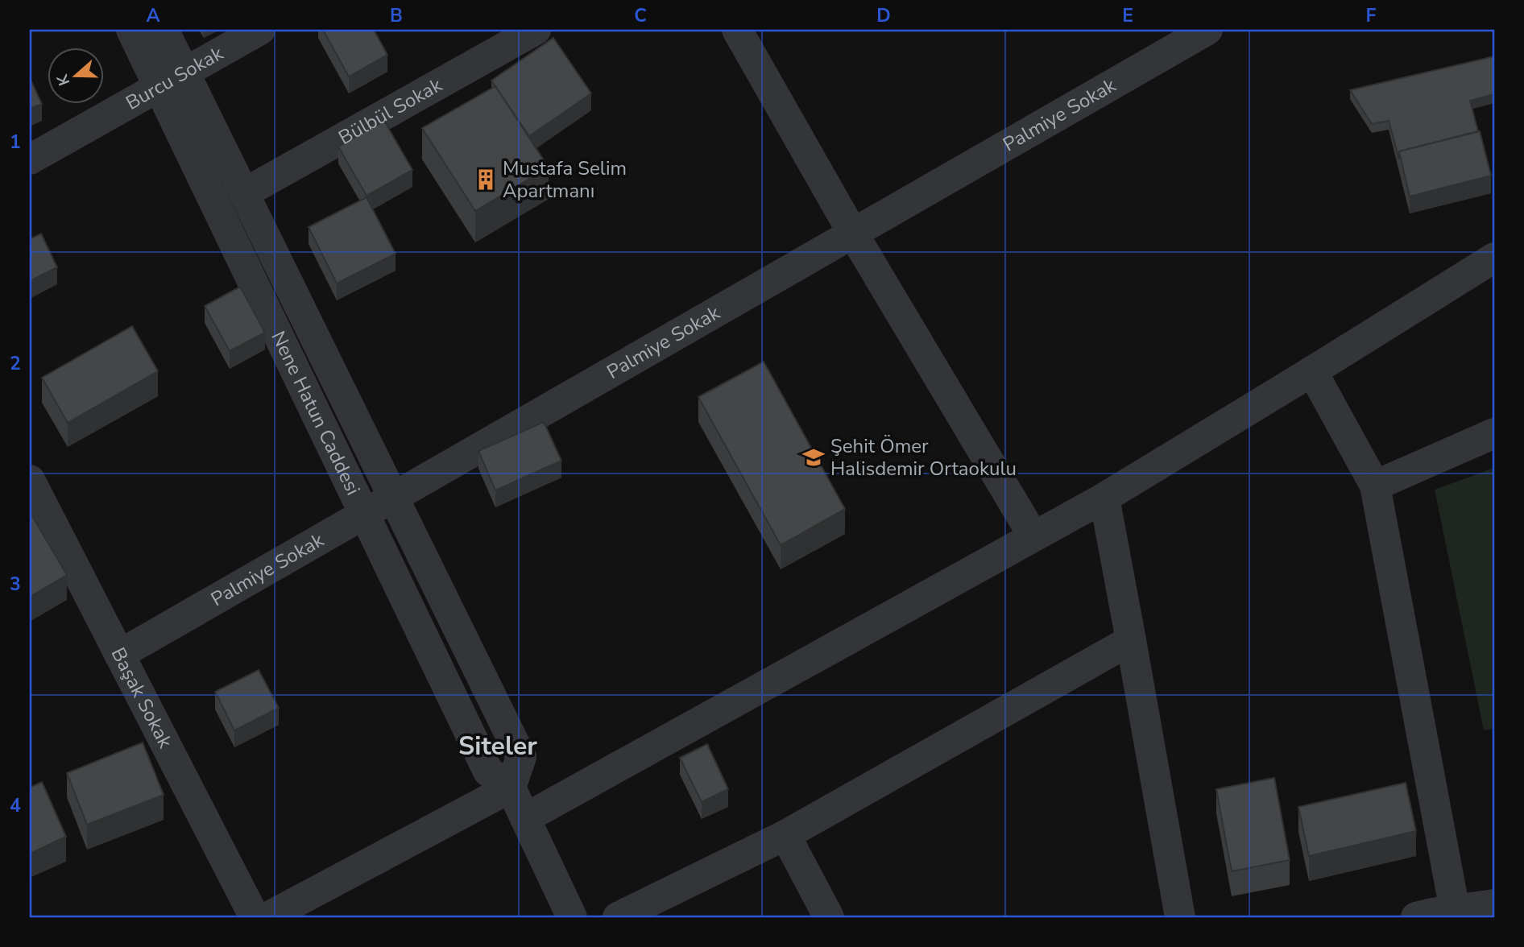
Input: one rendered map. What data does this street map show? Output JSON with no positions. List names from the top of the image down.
{
  "streets": {
    "street": [
      "Burcu Sokak",
      "Bülbül Sokak",
      "Palmiye Sokak",
      "Nene Hatun Caddesi",
      "Başak Sokak"
    ]
  },
  "crossings": [
    ["Burcu Sokak", "Nene Hatun Caddesi"],
    ["Bülbül Sokak", "Nene Hatun Caddesi"],
    ["Palmiye Sokak", "Nene Hatun Caddesi"],
    ["Palmiye Sokak", "Başak Sokak"]
  ],
  "districts": ["Siteler"],
  "places": {
    "building": ["Mustafa Selim Apartmanı"],
    "school or university": ["Şehit Ömer Halisdemir Ortaokulu"]
  },
  "north": "left",
  "grid": {
    "columns": [
      "A",
      "B",
      "C",
      "D",
      "E",
      "F"
    ],
    "rows": [
      "1",
      "2",
      "3",
      "4"
    ]
  }
}
